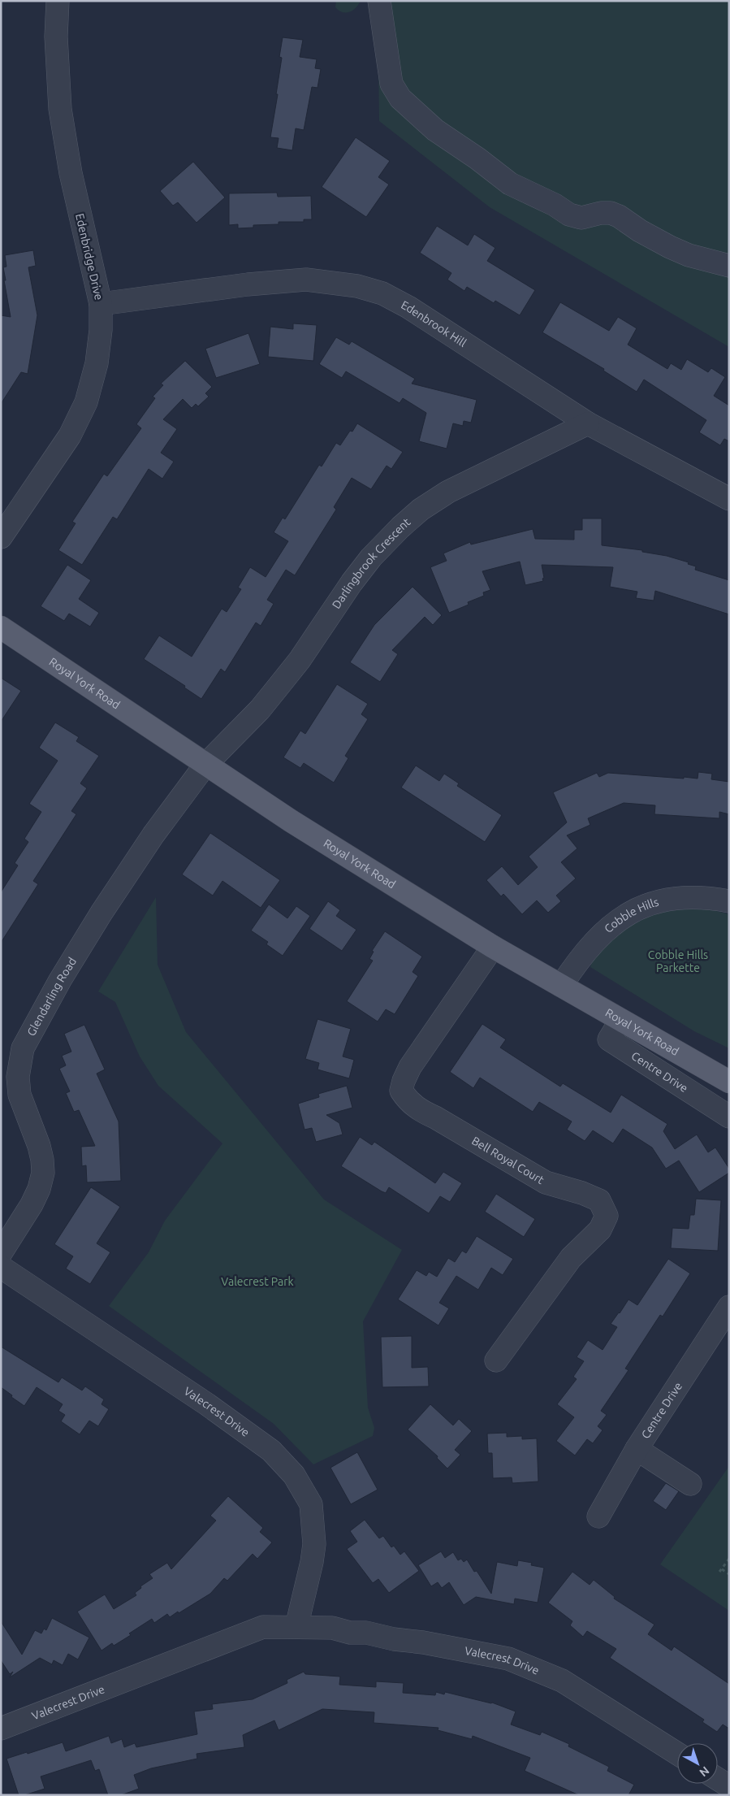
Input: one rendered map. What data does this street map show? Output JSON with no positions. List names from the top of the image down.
{
  "streets": {
    "main road": ["Royal York Road"],
    "street": [
      "Edenbridge Drive",
      "Edenbrook Hill",
      "Darlingbrook Crescent",
      "Cobble Hills",
      "Glendarling Road",
      "Centre Drive",
      "Bell Royal Court",
      "Valecrest Drive"
    ]
  },
  "crossings": [
    ["Edenbridge Drive", "Edenbrook Hill"],
    ["Edenbrook Hill", "Darlingbrook Crescent"],
    ["Darlingbrook Crescent", "Royal York Road"],
    ["Darlingbrook Crescent", "Glendarling Road"],
    ["Royal York Road", "Cobble Hills"],
    ["Royal York Road", "Glendarling Road"],
    ["Royal York Road", "Centre Drive"],
    ["Royal York Road", "Bell Royal Court"]
  ],
  "parks": ["Cobble Hills Parkette", "Valecrest Park"],
  "north": "bottom right"
}
